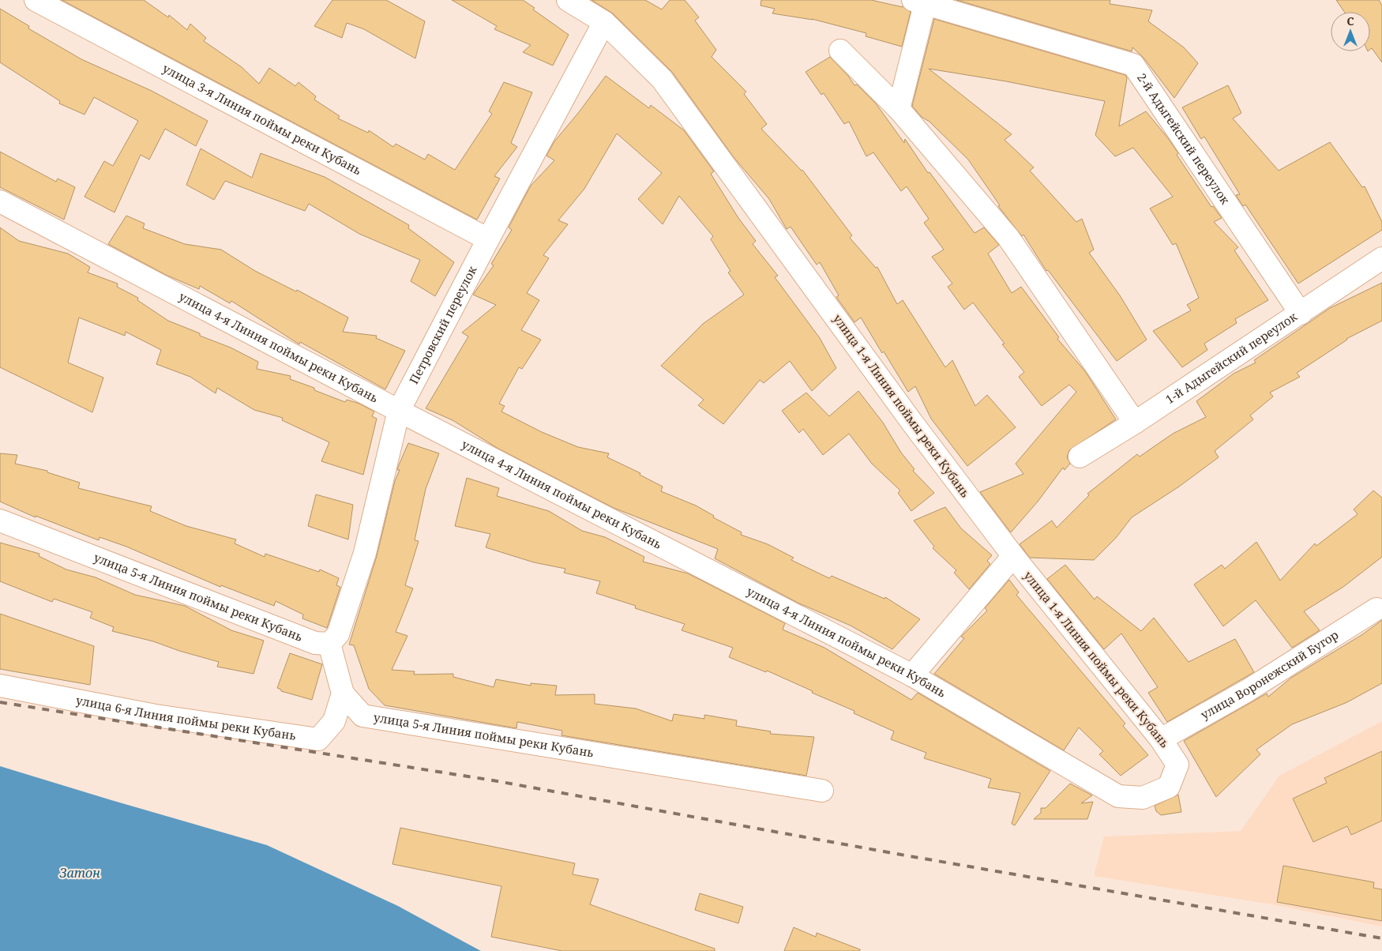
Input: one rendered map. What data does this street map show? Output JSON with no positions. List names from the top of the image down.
{
  "streets": {
    "street": [
      "улица 3-я Линия поймы реки Кубань",
      "2-й Адыгейский переулок",
      "Петровский переулок",
      "улица 4-я Линия поймы реки Кубань",
      "1-й Адыгейский переулок",
      "улица 1-я Линия поймы реки Кубань",
      "улица 5-я Линия поймы реки Кубань",
      "улица Воронежский Бугор",
      "улица 6-я Линия поймы реки Кубань"
    ]
  },
  "crossings": [
    ["улица 3-я Линия поймы реки Кубань", "Петровский переулок"],
    ["2-й Адыгейский переулок", "1-й Адыгейский переулок"],
    ["Петровский переулок", "улица 4-я Линия поймы реки Кубань"],
    ["Петровский переулок", "улица 1-я Линия поймы реки Кубань"],
    ["Петровский переулок", "улица 5-я Линия поймы реки Кубань"],
    ["улица 4-я Линия поймы реки Кубань", "улица 1-я Линия поймы реки Кубань"],
    ["улица 1-я Линия поймы реки Кубань", "улица Воронежский Бугор"],
    ["улица 5-я Линия поймы реки Кубань", "улица 6-я Линия поймы реки Кубань"]
  ],
  "water": ["Затон"],
  "north": "top"
}
